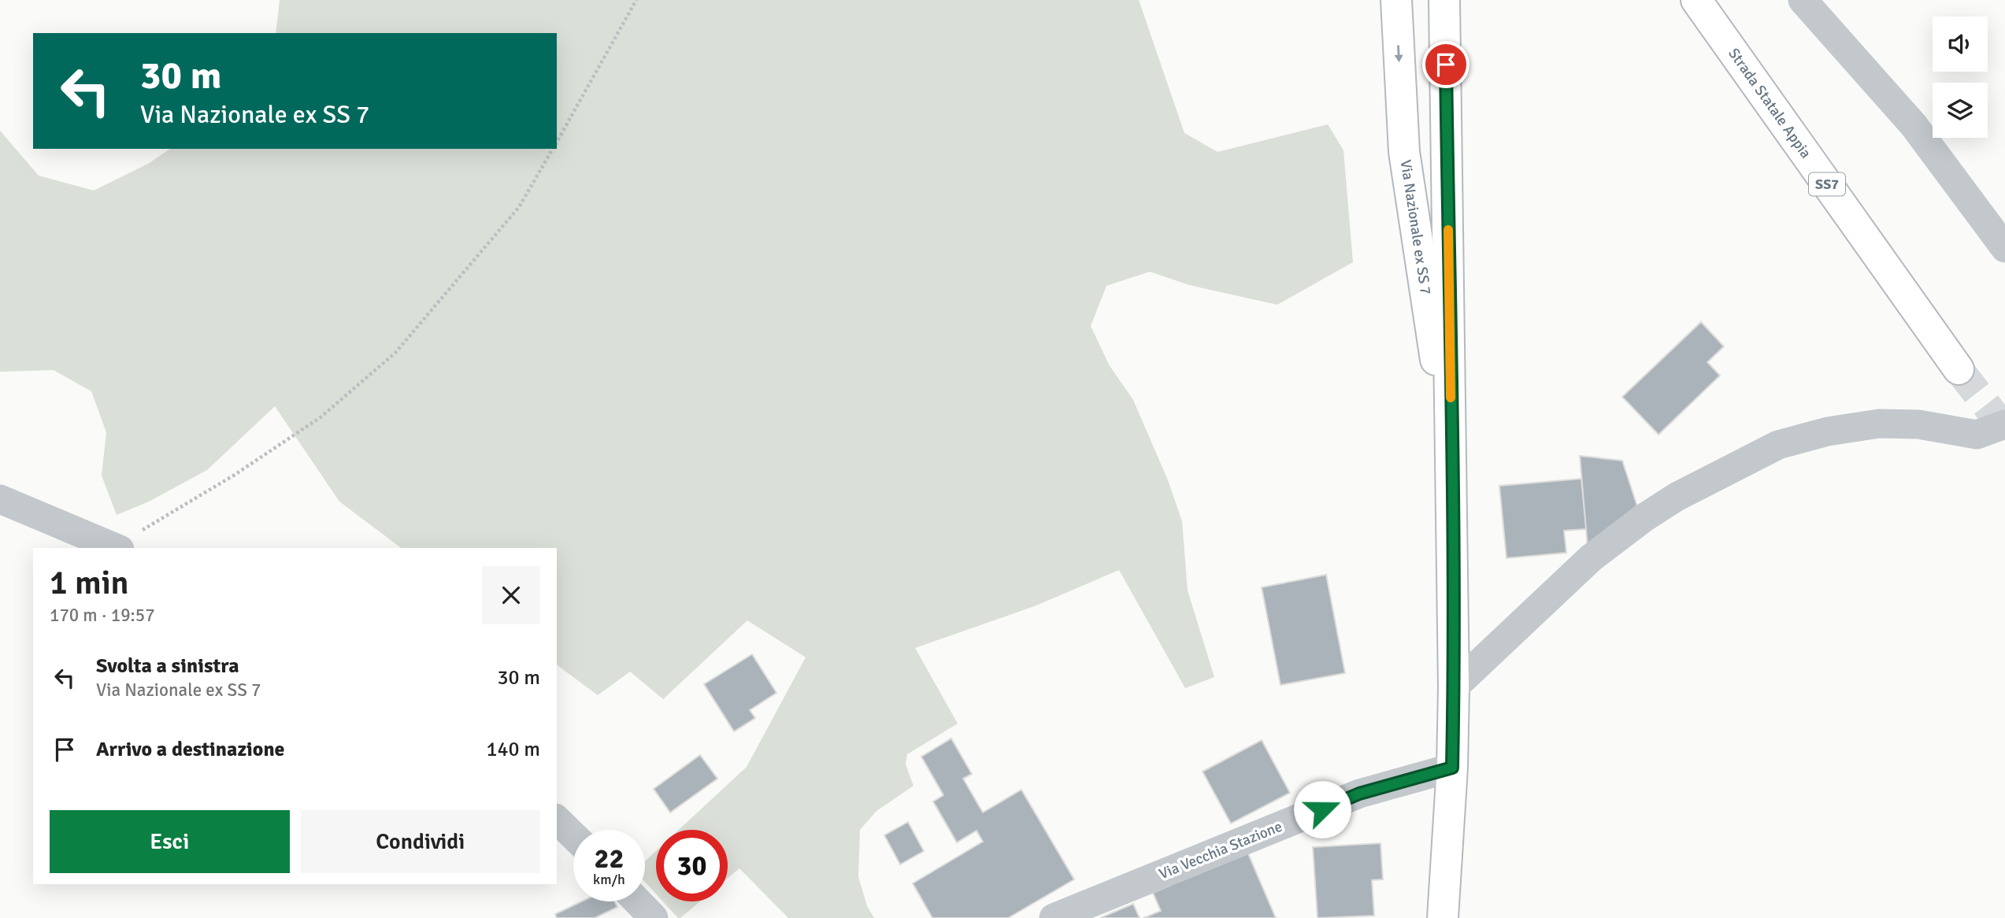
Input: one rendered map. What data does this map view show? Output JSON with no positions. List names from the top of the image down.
{
  "streets": {
    "street": [
      "Strada Statale Appia",
      "SS7",
      "Via Nazionale ex SS 7",
      "Via Vecchia Stazione"
    ]
  },
  "crossings": [
    ["Via Nazionale ex SS 7", "Via Vecchia Stazione"]
  ],
  "page": {
    "turn": ["30 m", "Via Nazionale ex SS 7"],
    "heading": ["1 min", "170 m · 19:57"],
    "list": [
      {
        "name": "Svolta a sinistra",
        "note": "Via Nazionale ex SS 7",
        "value": "30 m"
      },
      {
        "name": "Arrivo a destinazione",
        "value": "140 m"
      }
    ],
    "buttons": ["Esci", "Condividi"],
    "speed": "22 km/h",
    "limit": "30"
  }
}
